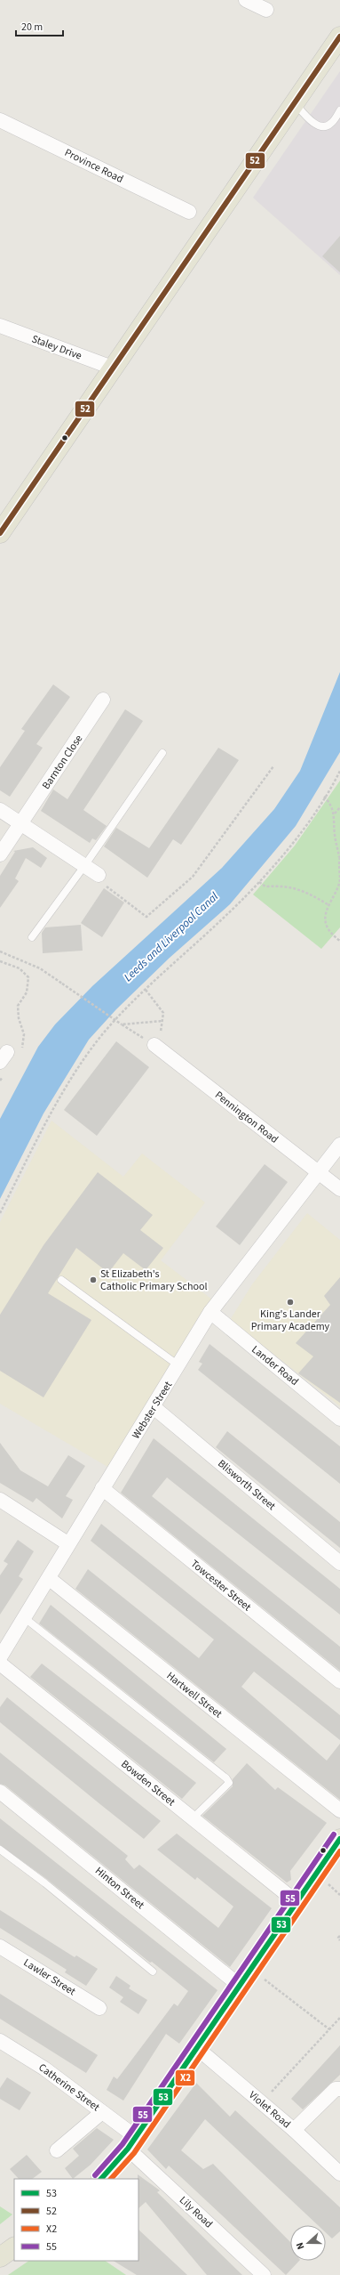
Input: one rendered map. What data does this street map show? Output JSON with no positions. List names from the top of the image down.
{
  "streets": {
    "street": [
      "Province Road",
      "Staley Drive",
      "Barnton Close",
      "Pennington Road",
      "Lander Road",
      "Webster Street",
      "Blisworth Street",
      "Towcester Street",
      "Hartwell Street",
      "Bowden Street",
      "Hinton Street",
      "Lawler Street",
      "Catherine Street",
      "Violet Road",
      "Lily Road"
    ]
  },
  "crossings": [
    ["Pennington Road", "Webster Street"],
    ["Lander Road", "Webster Street"],
    ["Webster Street", "Blisworth Street"],
    ["Webster Street", "Towcester Street"],
    ["Webster Street", "Hartwell Street"],
    ["Catherine Street", "Lily Road"]
  ],
  "water": ["Leeds and Liverpool Canal"],
  "places": ["St Elizabeth's Catholic Primary School", "King's Lander Primary Academy"],
  "lines": [
    "transit line 52",
    "transit line 55",
    "transit line 53",
    "transit line X2"
  ],
  "legend": [
    "53",
    "52",
    "X2",
    "55"
  ],
  "scale_bar": "20 m",
  "north": "left"
}
